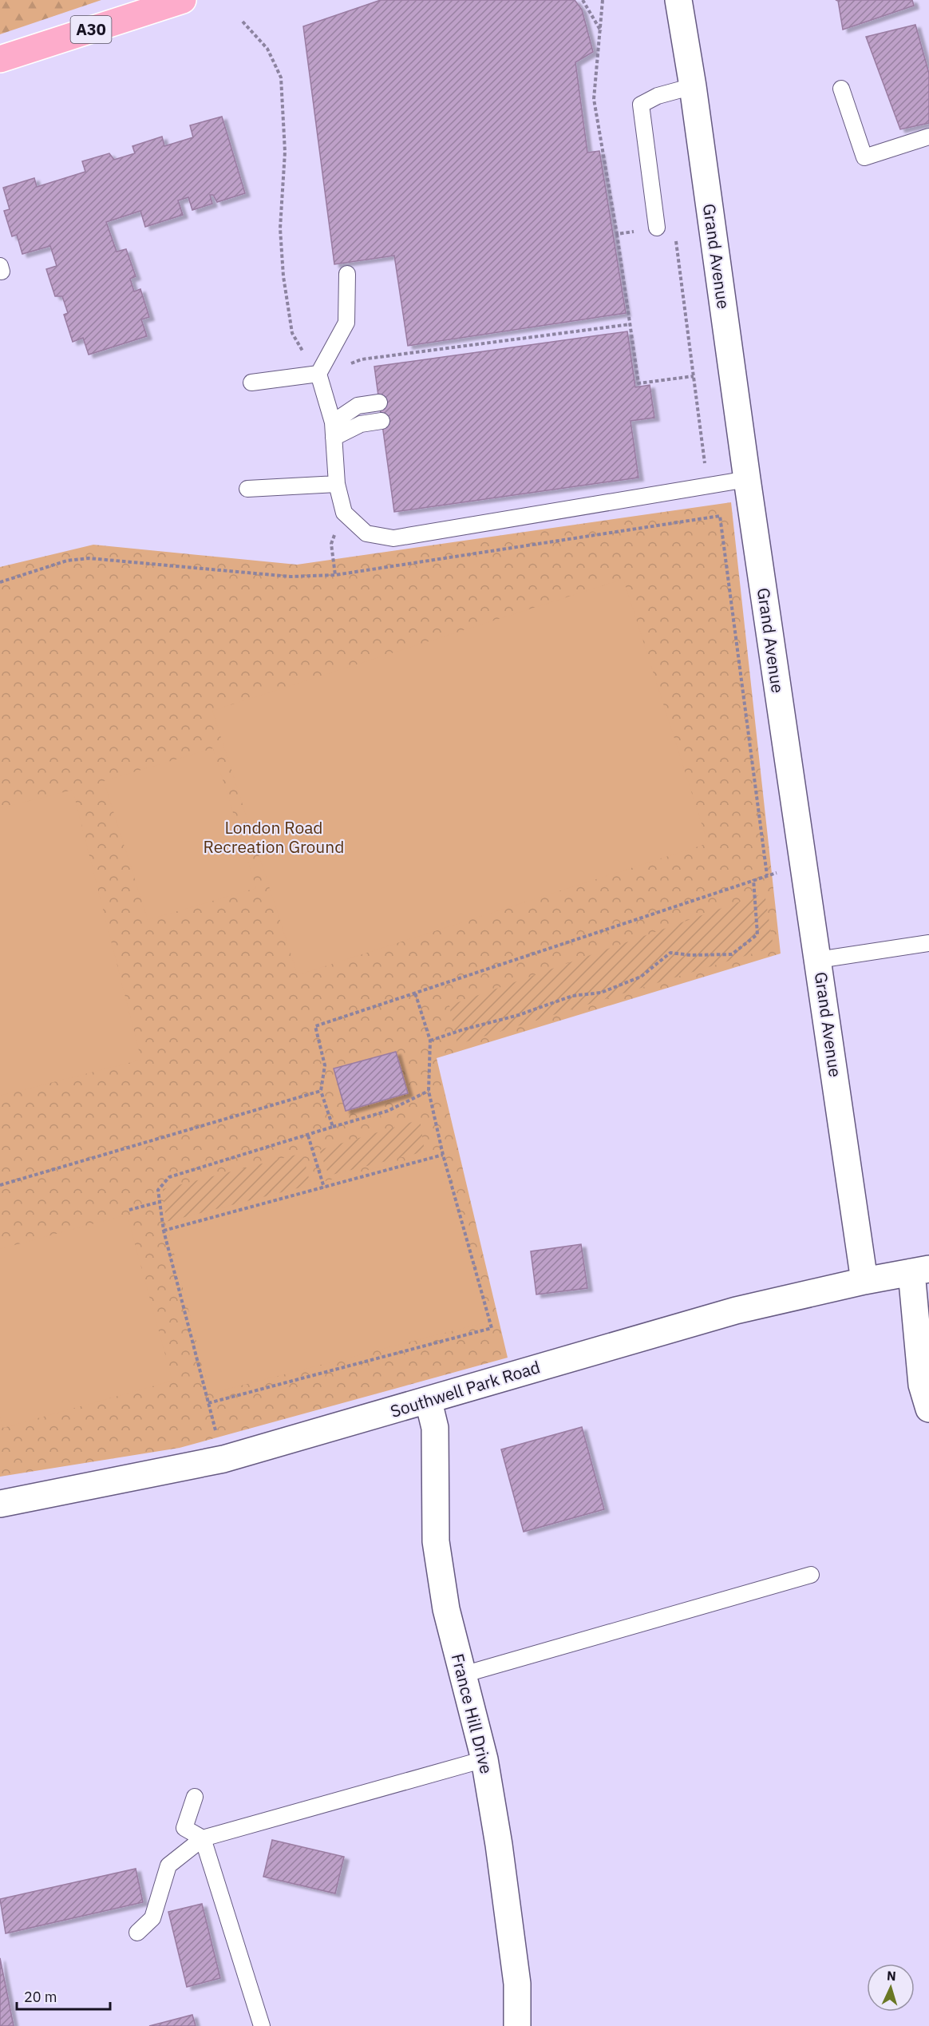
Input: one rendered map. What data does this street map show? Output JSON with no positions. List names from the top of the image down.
{
  "streets": {
    "main road": ["A30"],
    "street": ["Grand Avenue", "Southwell Park Road", "France Hill Drive"]
  },
  "crossings": [
    ["Grand Avenue", "Southwell Park Road"],
    ["Southwell Park Road", "France Hill Drive"]
  ],
  "parks": ["London Road Recreation Ground"],
  "scale_bar": "20 m",
  "north": "top"
}
